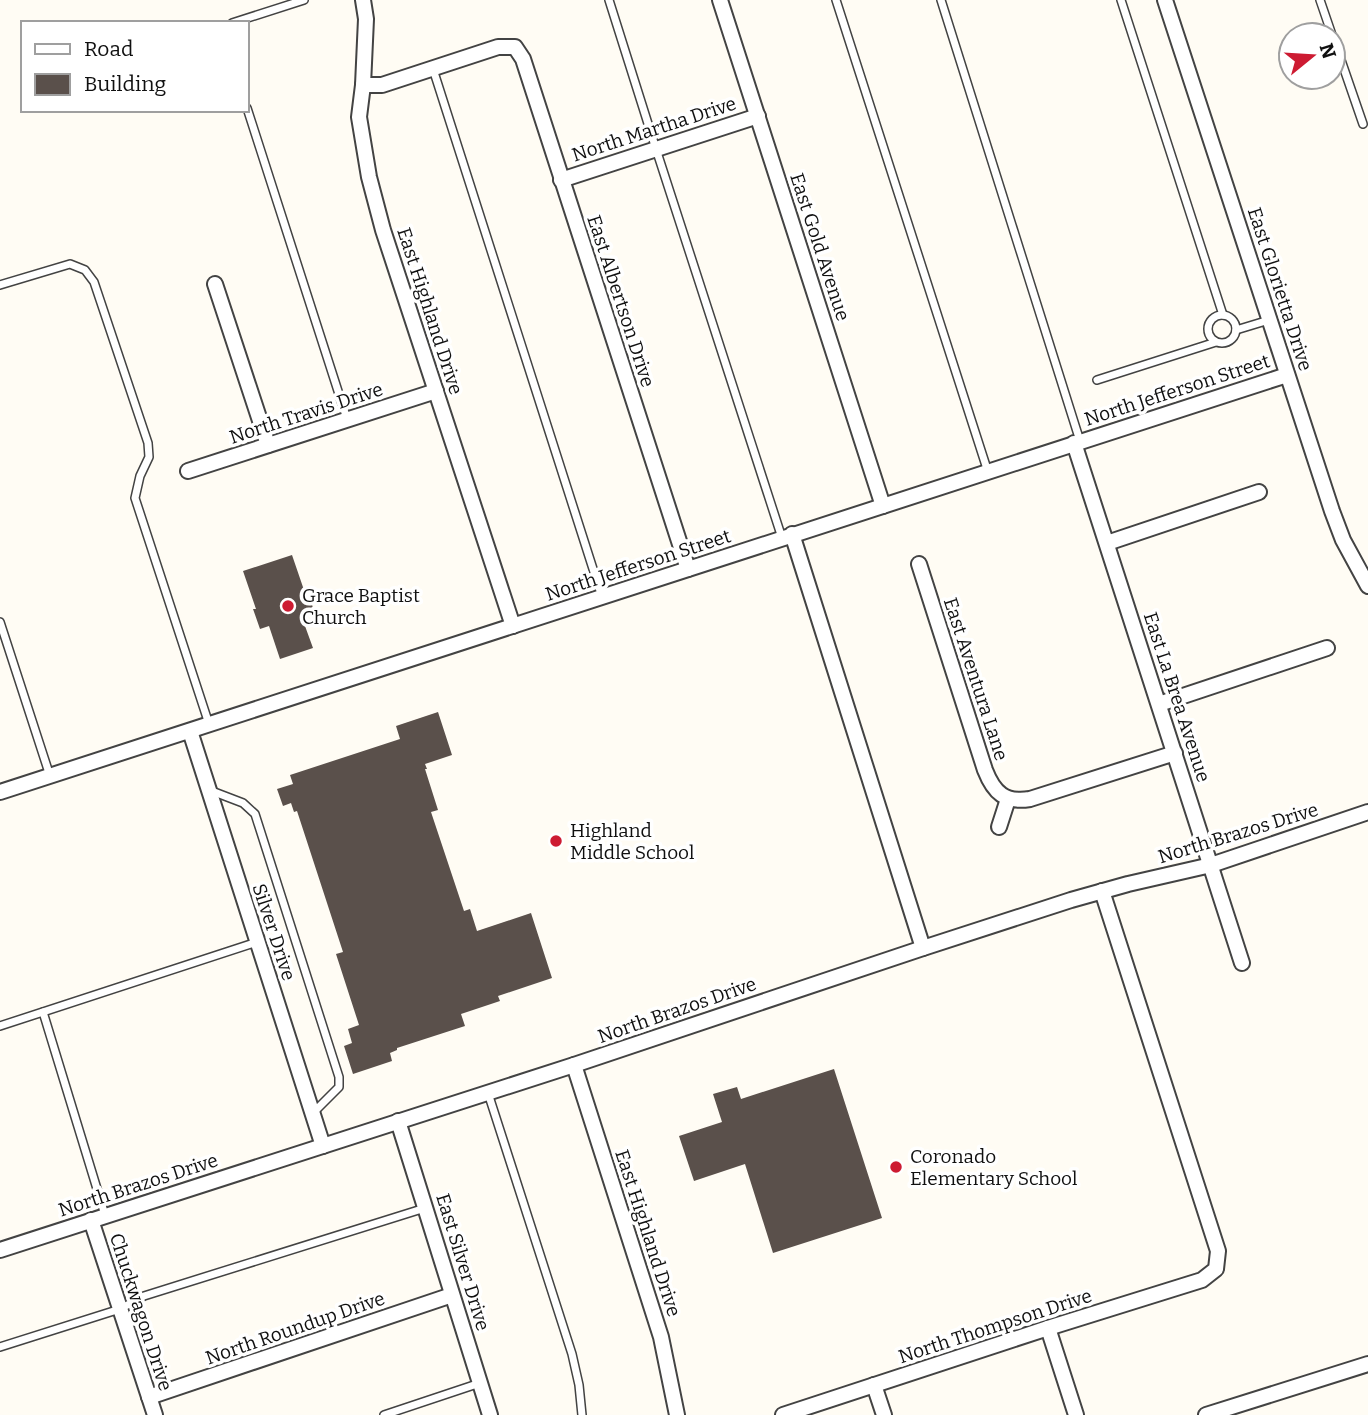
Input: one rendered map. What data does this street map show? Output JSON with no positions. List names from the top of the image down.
{
  "streets": {
    "street": [
      "North Martha Drive",
      "East Gold Avenue",
      "East Glorietta Drive",
      "East Albertson Drive",
      "East Highland Drive",
      "North Jefferson Street",
      "North Travis Drive",
      "East Aventura Lane",
      "East La Brea Avenue",
      "North Brazos Drive",
      "Silver Drive",
      "East Silver Drive",
      "Chuckwagon Drive",
      "North Thompson Drive",
      "North Roundup Drive"
    ]
  },
  "crossings": [
    ["North Martha Drive", "East Gold Avenue"],
    ["North Martha Drive", "East Albertson Drive"],
    ["East Gold Avenue", "North Jefferson Street"],
    ["East Glorietta Drive", "North Jefferson Street"],
    ["East Albertson Drive", "North Jefferson Street"],
    ["East Highland Drive", "North Jefferson Street"],
    ["East Highland Drive", "North Travis Drive"],
    ["East Highland Drive", "North Brazos Drive"],
    ["North Jefferson Street", "East La Brea Avenue"],
    ["North Jefferson Street", "Silver Drive"],
    ["East La Brea Avenue", "North Brazos Drive"],
    ["North Brazos Drive", "Silver Drive"],
    ["North Brazos Drive", "East Silver Drive"],
    ["North Brazos Drive", "Chuckwagon Drive"],
    ["North Brazos Drive", "North Thompson Drive"],
    ["East Silver Drive", "North Roundup Drive"],
    ["Chuckwagon Drive", "North Roundup Drive"]
  ],
  "places": ["Grace Baptist Church", "Highland Middle School", "Coronado Elementary School"],
  "legend": ["Road", "Building"],
  "north": "right"
}
